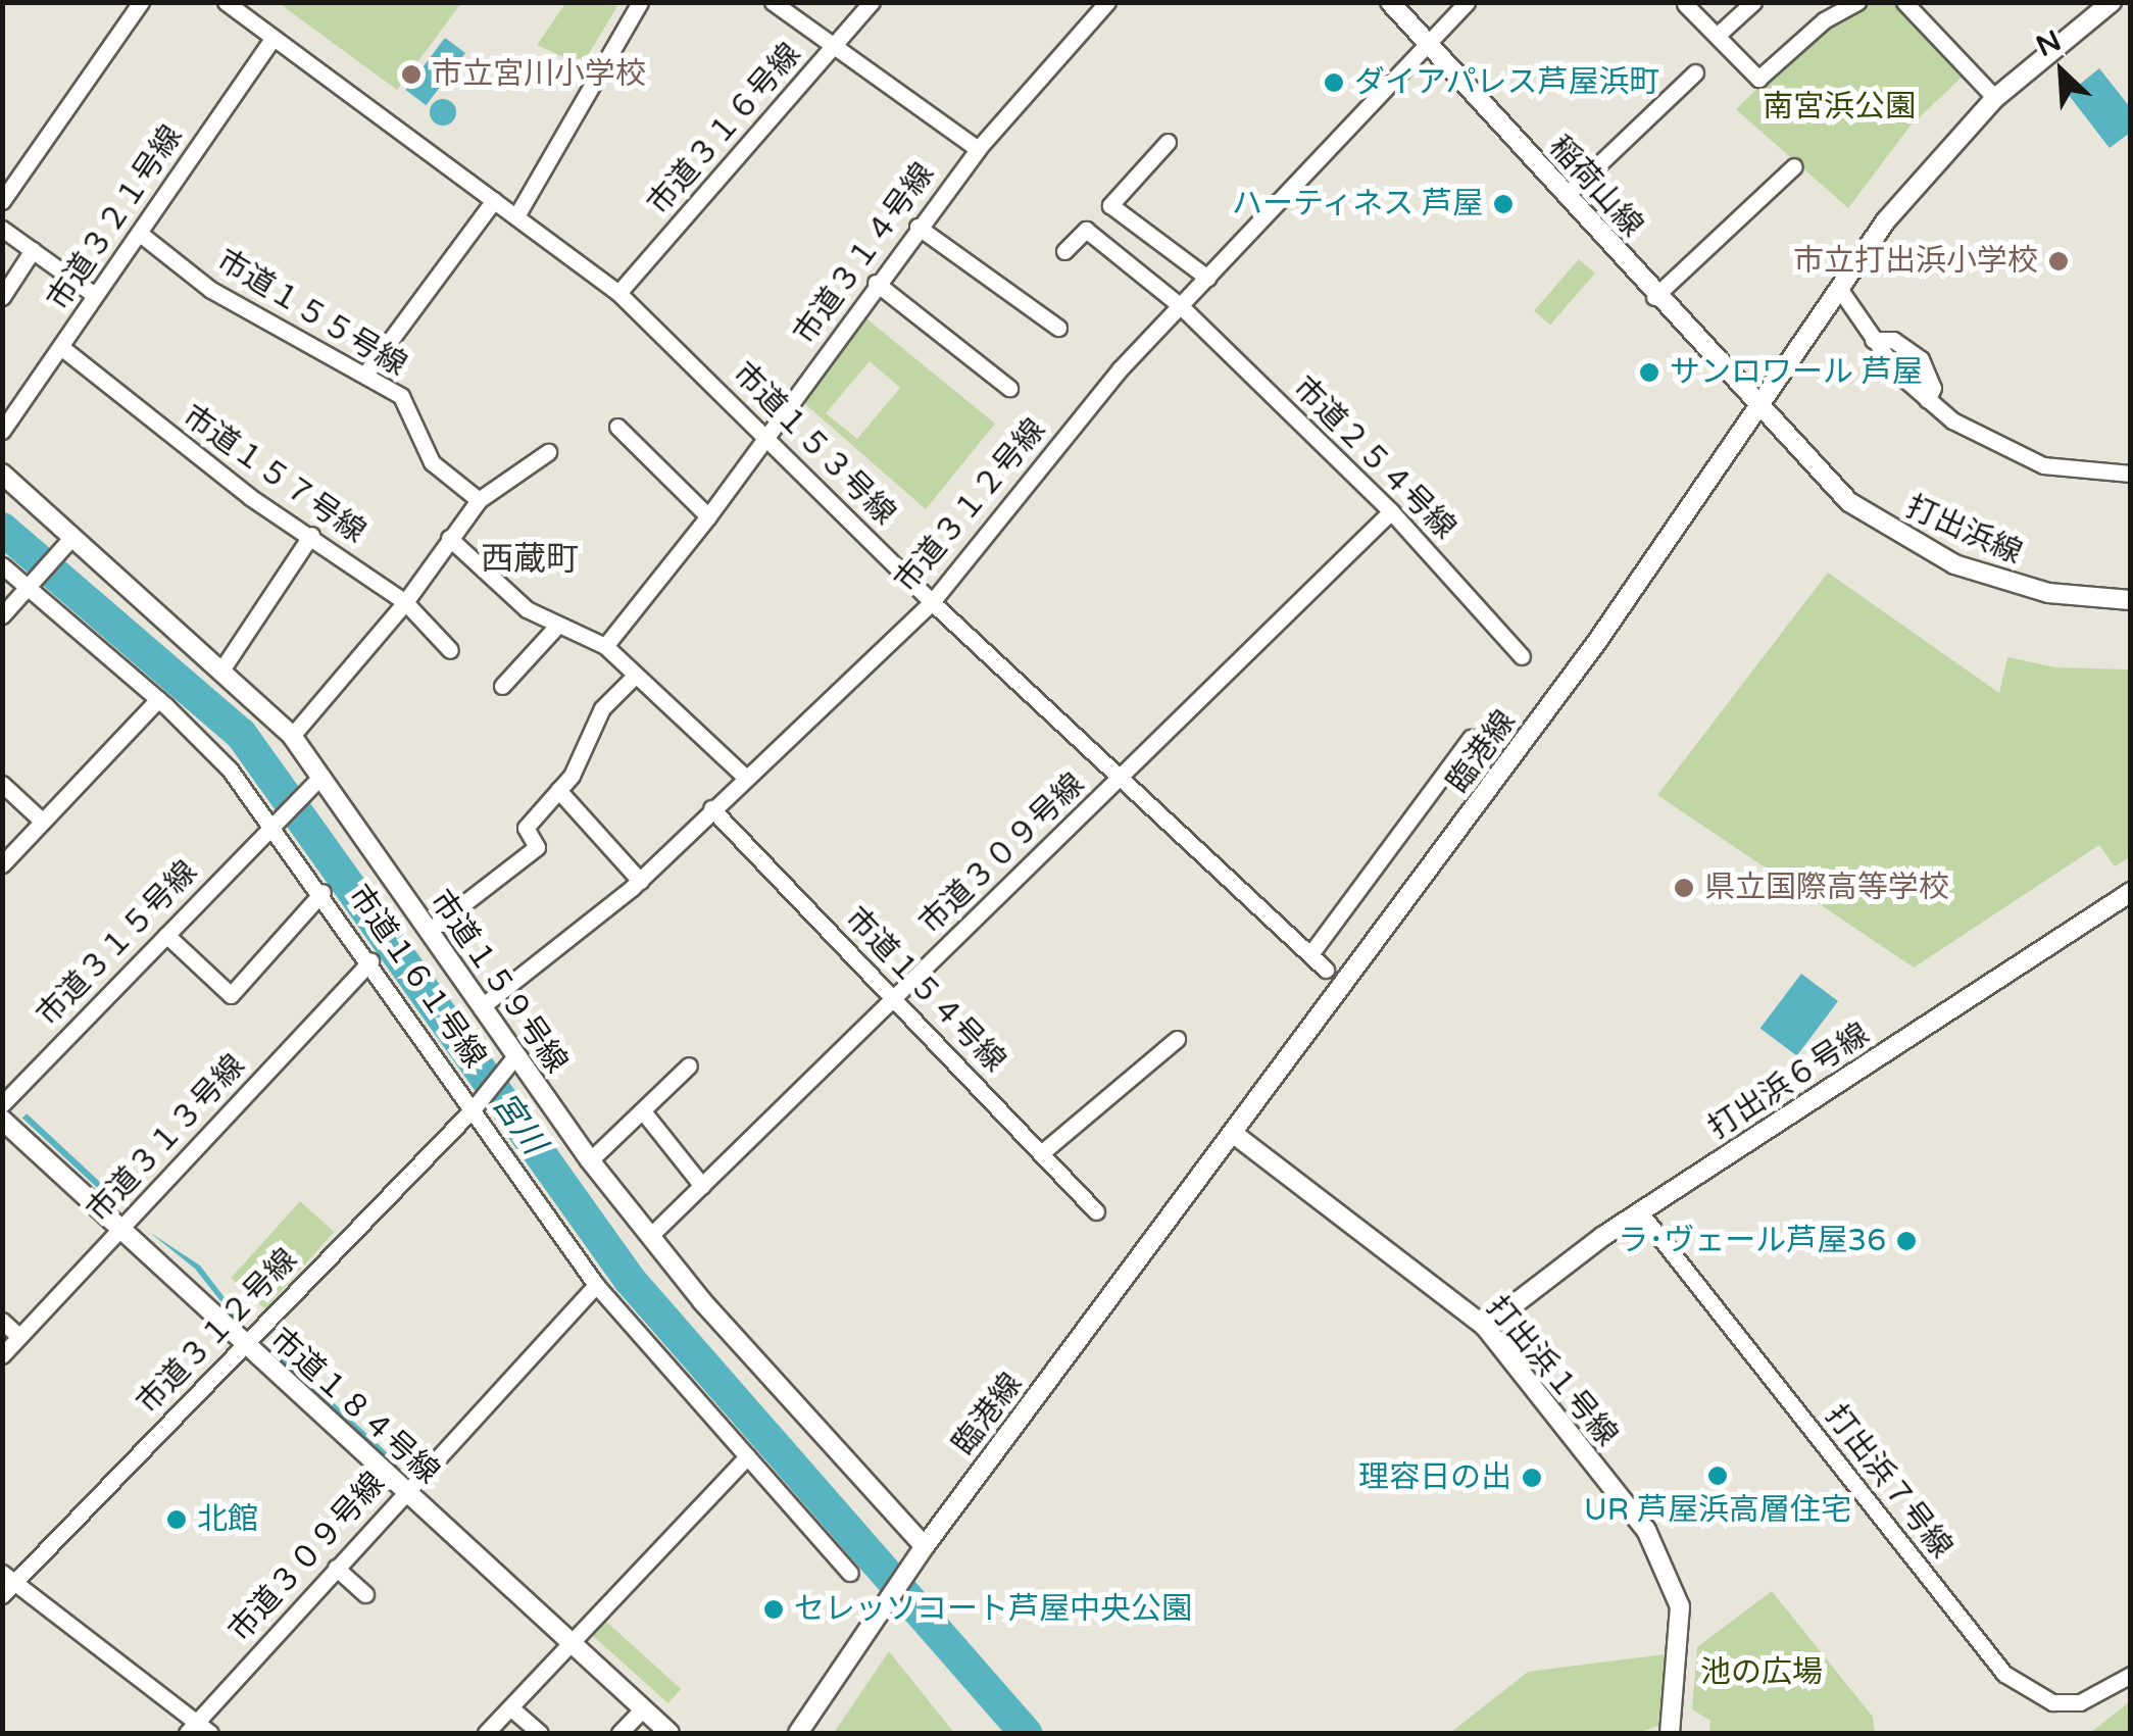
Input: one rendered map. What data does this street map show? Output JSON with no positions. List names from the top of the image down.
{
  "streets": {
    "street": [
      "市道３１６号線",
      "稲荷山線",
      "市道３２１号線",
      "市道３１４号線",
      "市道１５５号線",
      "市道１５３号線",
      "市道２５４号線",
      "市道１５７号線",
      "市道３１２号線",
      "打出浜線",
      "臨港線",
      "市道３０９号線",
      "市道３１５号線",
      "市道１６１号線",
      "市道１５９号線",
      "市道１５４号線",
      "打出浜６号線",
      "市道３１３号線",
      "打出浜１号線",
      "市道１８４号線",
      "打出浜７号線"
    ]
  },
  "crossings": [
    ["市道３１６号線", "市道１５３号線"],
    ["稲荷山線", "市道３１２号線"],
    ["稲荷山線", "打出浜線"],
    ["稲荷山線", "臨港線"],
    ["市道３２１号線", "市道１５５号線"],
    ["市道３２１号線", "市道１５３号線"],
    ["市道３２１号線", "市道１５７号線"],
    ["市道３１４号線", "市道１５３号線"],
    ["市道１５３号線", "市道３１２号線"],
    ["市道１５３号線", "市道３０９号線"],
    ["市道２５４号線", "市道３１２号線"],
    ["市道２５４号線", "市道３０９号線"],
    ["市道３１２号線", "市道１６１号線"],
    ["市道３１２号線", "市道１５９号線"],
    ["市道３１２号線", "市道１５４号線"],
    ["市道３１２号線", "市道１８４号線"],
    ["打出浜線", "臨港線"],
    ["臨港線", "市道１５９号線"],
    ["臨港線", "打出浜１号線"],
    ["市道３０９号線", "市道１６１号線"],
    ["市道３０９号線", "市道１５９号線"],
    ["市道３０９号線", "市道１５４号線"],
    ["市道３０９号線", "市道１８４号線"],
    ["市道３１５号線", "市道１６１号線"],
    ["市道３１５号線", "市道１５９号線"],
    ["市道１６１号線", "市道３１３号線"],
    ["打出浜６号線", "打出浜１号線"],
    ["打出浜６号線", "打出浜７号線"],
    ["市道３１３号線", "市道１８４号線"]
  ],
  "districts": ["西蔵町"],
  "water": ["宮川"],
  "parks": ["南宮浜公園", "池の広場"],
  "places": [
    "市立宮川小学校",
    "ダイアパレス芦屋浜町",
    "ハーティネス 芦屋",
    "市立打出浜小学校",
    "サンロワール 芦屋",
    "県立国際高等学校",
    "ラ･ヴェール芦屋36",
    "UR 芦屋浜高層住宅",
    "理容日の出",
    "北館",
    "セレッソコート芦屋中央公園"
  ],
  "north": "top left"
}
